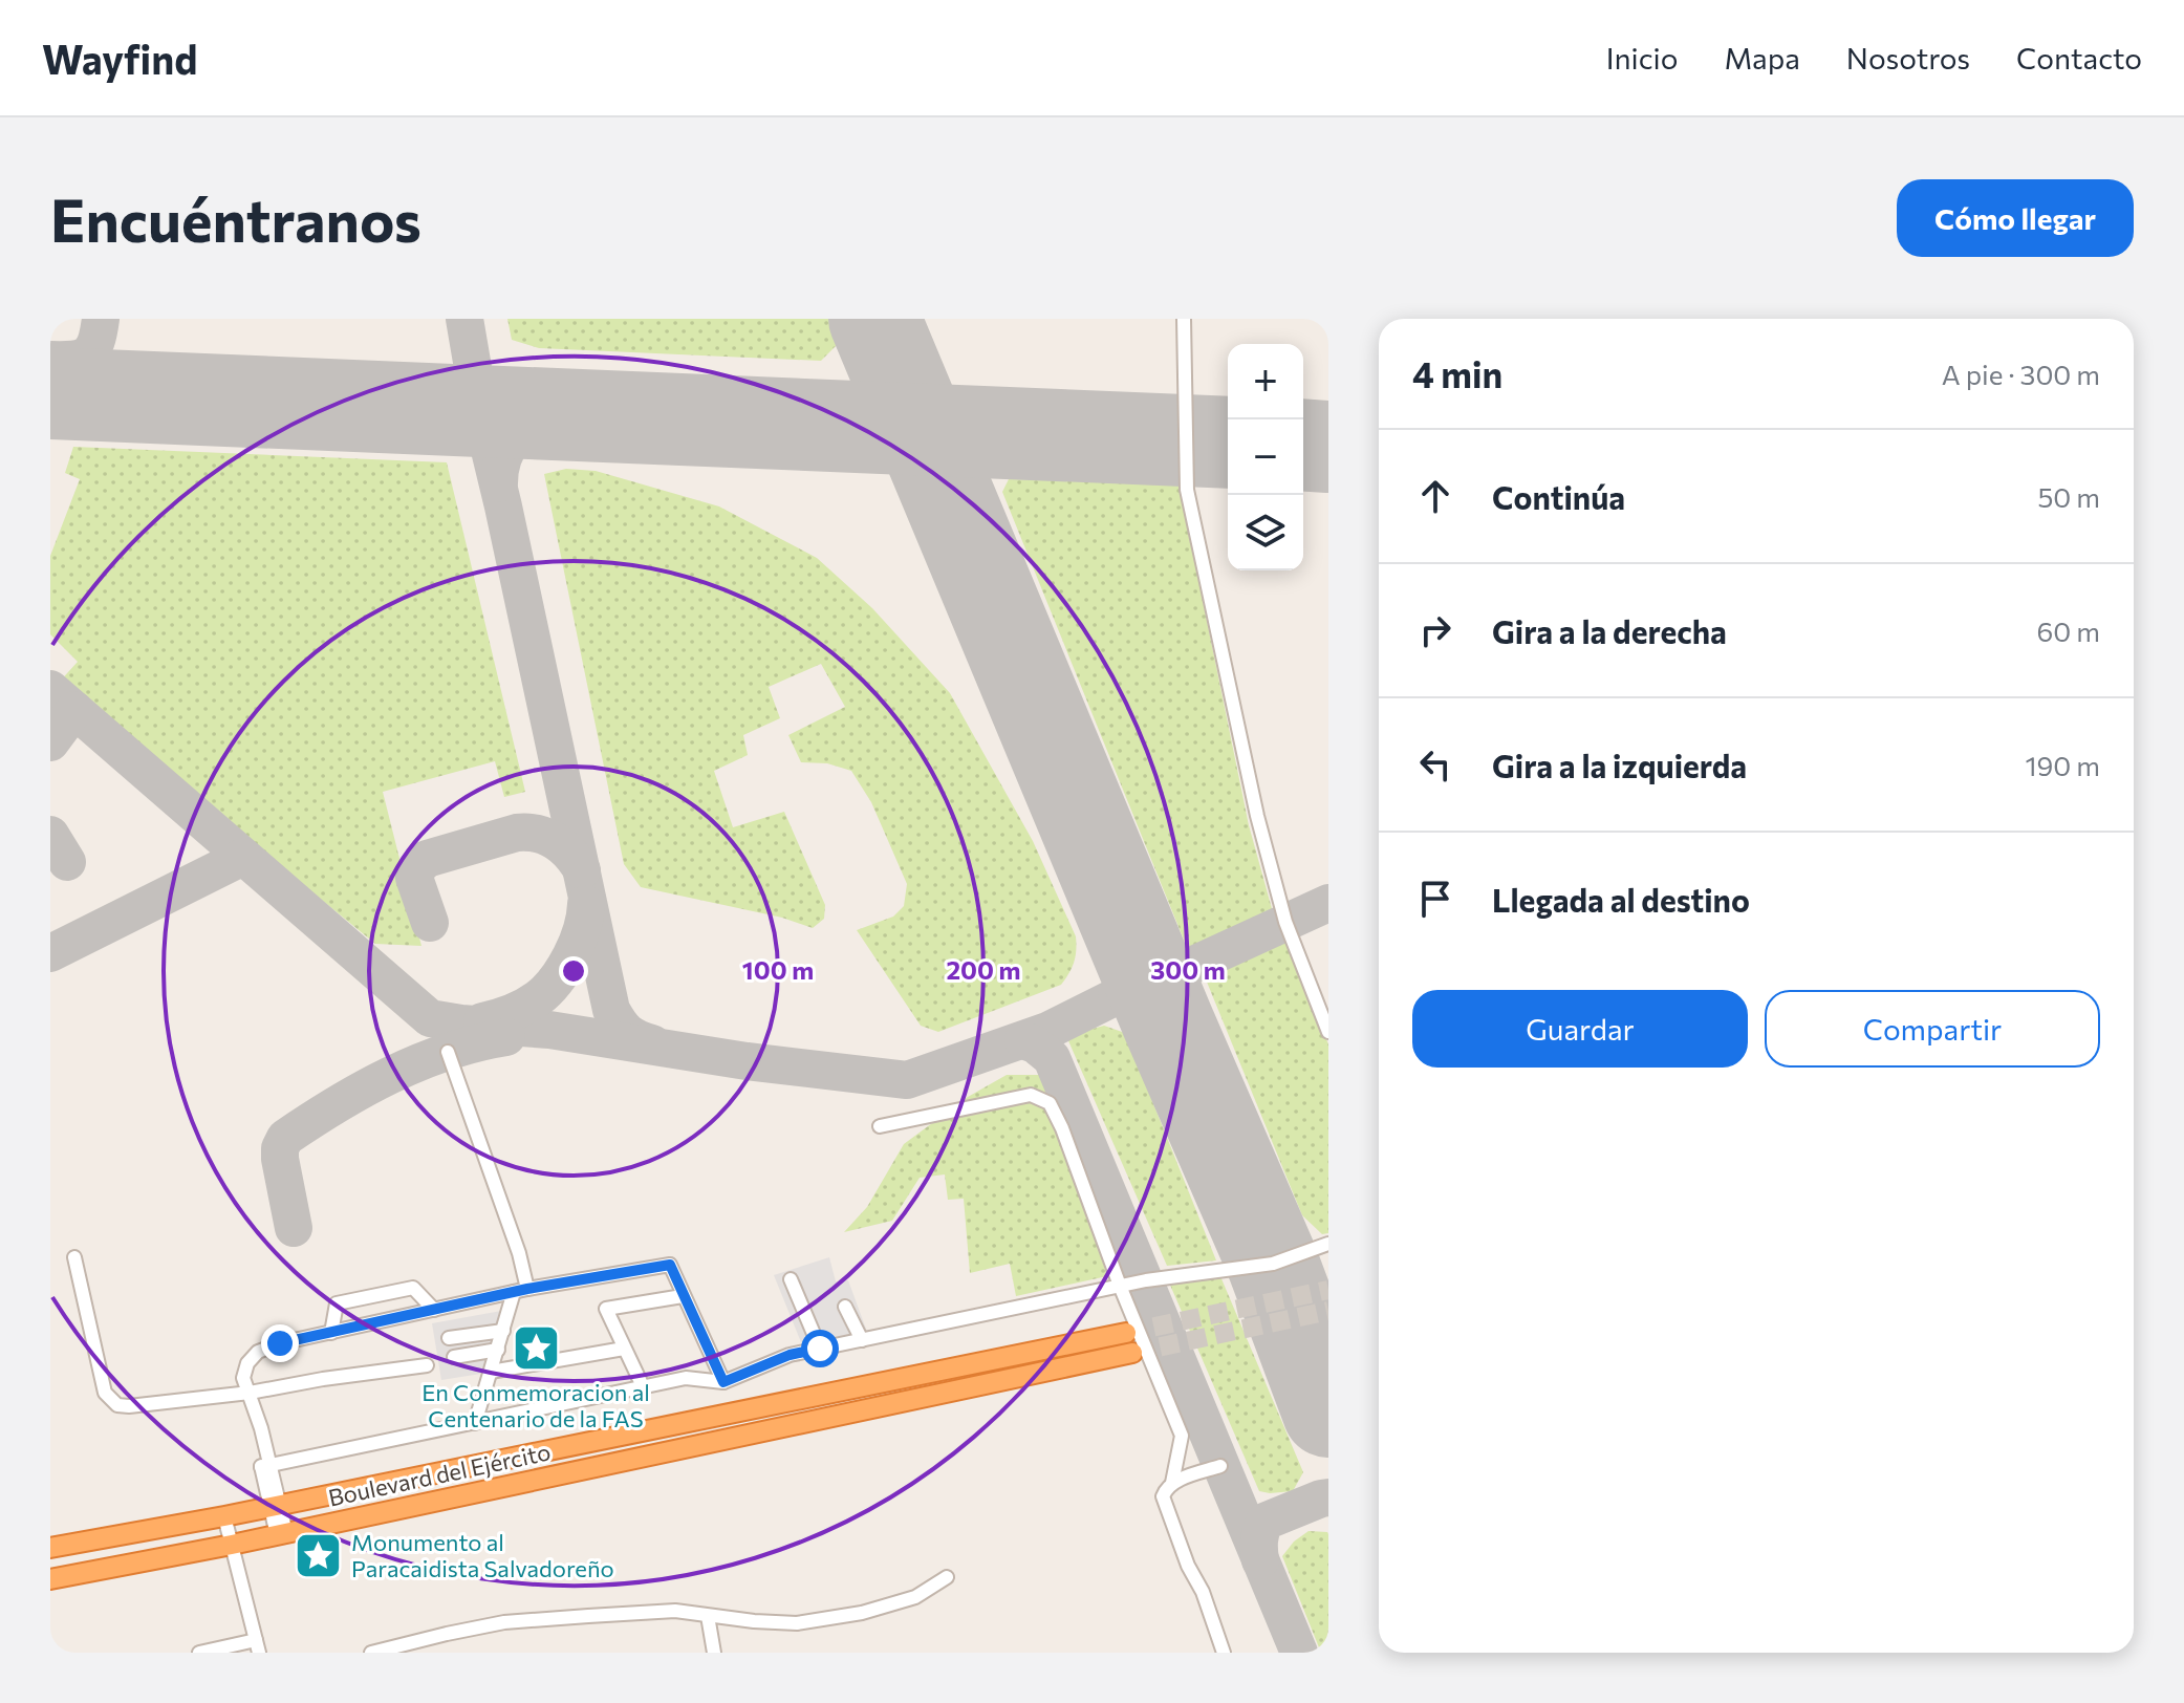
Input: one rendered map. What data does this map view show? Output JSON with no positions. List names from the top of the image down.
{
  "streets": {
    "highway": ["Boulevard del Ejército"]
  },
  "places": {
    "place": ["En Conmemoracion al Centenario de la FAS", "Monumento al Paracaidista Salvadoreño"]
  },
  "page": {
    "header": "Wayfind",
    "nav": [
      "Inicio",
      "Mapa",
      "Nosotros",
      "Contacto"
    ],
    "buttons": [
      "Cómo llegar",
      ["Guardar", "Compartir"]
    ],
    "title": "Encuéntranos",
    "heading": ["4 min", "A pie · 300 m"],
    "map_buttons": ["+", "−"],
    "list": [
      ["Continúa", "50 m"],
      ["Gira a la derecha", "60 m"],
      ["Gira a la izquierda", "190 m"],
      "Llegada al destino"
    ]
  },
  "rings": ["100 m", "200 m", "300 m"]
}
